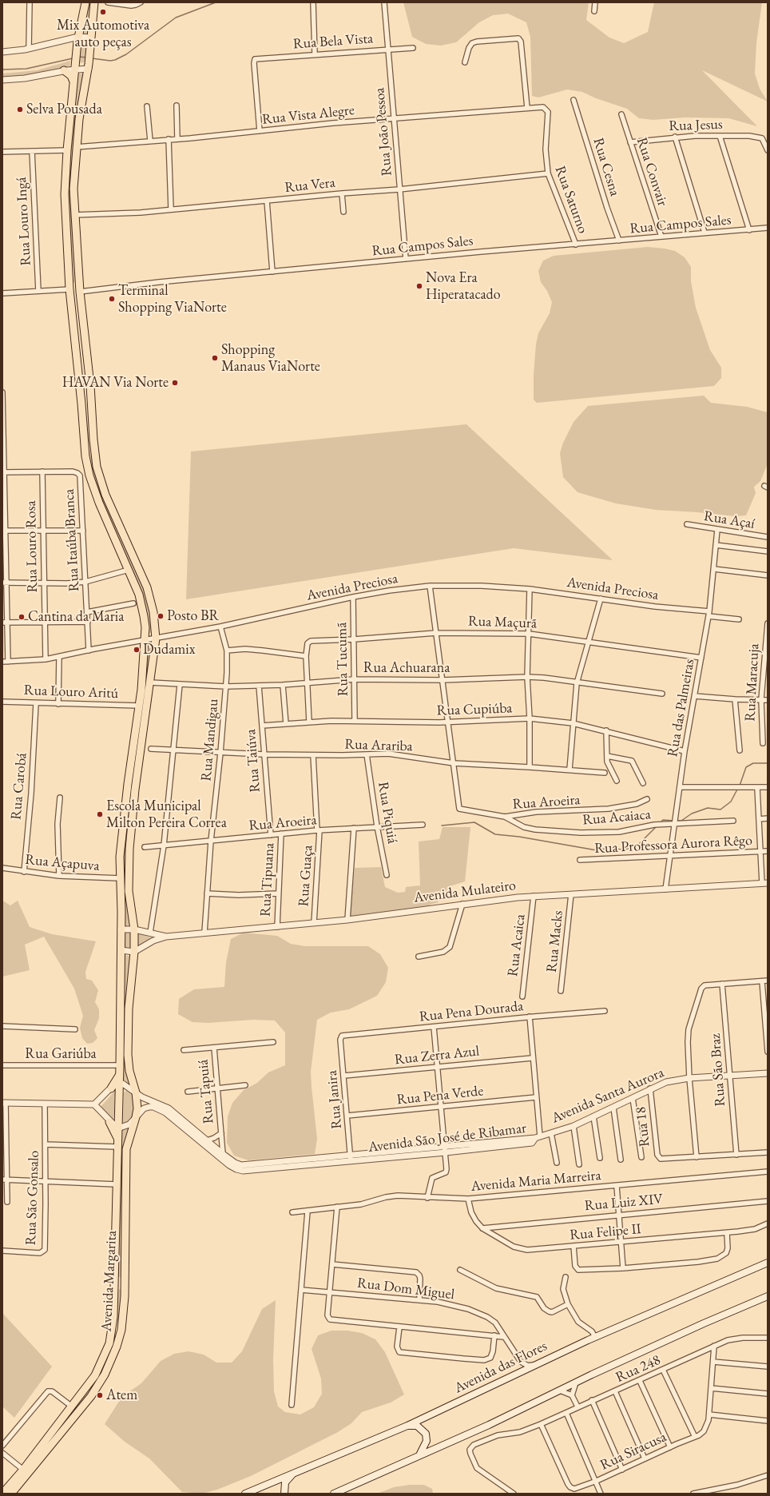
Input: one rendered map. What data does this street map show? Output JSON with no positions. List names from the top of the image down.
{
  "streets": {
    "main road": ["Avenida Margarita", "Avenida das Flores"],
    "street": [
      "Rua Bela Vista",
      "Rua Vista Alegre",
      "Rua Jesus",
      "Rua João Pessoa",
      "Rua Cesna",
      "Rua Convair",
      "Rua Vera",
      "Rua Saturno",
      "Rua Louro Ingá",
      "Rua Campos Sales",
      "Rua Açaí",
      "Rua Itaúba Branca",
      "Rua Louro Rosa",
      "Avenida Preciosa",
      "Rua Maçurã",
      "Rua Tucumã",
      "Rua Achuarana",
      "Rua Maracuja",
      "Rua Louro Aritú",
      "Rua das Palmeiras",
      "Rua Cupiúba",
      "Rua Mandigau",
      "Rua Arariba",
      "Rua Taiúva",
      "Rua Carobá",
      "Rua Aroeira",
      "Rua Piquiá",
      "Rua Acaiaca",
      "Rua Professora Aurora Rêgo",
      "Rua Açapuva",
      "Rua Guaça",
      "Rua Tipuana",
      "Avenida Mulateiro",
      "Rua Macks",
      "Rua Acaica",
      "Rua Pena Dourada",
      "Rua Gariúba",
      "Rua Zerra Azul",
      "Rua São Braz",
      "Rua Tapuiá",
      "Rua Pena Verde",
      "Avenida Santa Aurora",
      "Rua Janira",
      "Rua 18",
      "Avenida São José de Ribamar",
      "Avenida Maria Marreira",
      "Rua São Gonsalo",
      "Rua Luiz XIV",
      "Rua Felipe II",
      "Rua Dom Miguel",
      "Rua 248",
      "Rua Siracusa"
    ]
  },
  "crossings": [
    ["Rua Bela Vista", "Rua Vista Alegre"],
    ["Rua Bela Vista", "Rua João Pessoa"],
    ["Rua Vista Alegre", "Rua João Pessoa"],
    ["Rua Vista Alegre", "Rua Saturno"],
    ["Rua Vista Alegre", "Avenida Margarita"],
    ["Rua Jesus", "Rua Convair"],
    ["Rua João Pessoa", "Rua Vera"],
    ["Rua João Pessoa", "Rua Campos Sales"],
    ["Rua Cesna", "Rua Campos Sales"],
    ["Rua Convair", "Rua Campos Sales"],
    ["Rua Vera", "Rua Saturno"],
    ["Rua Vera", "Avenida Margarita"],
    ["Rua Saturno", "Rua Campos Sales"],
    ["Rua Campos Sales", "Avenida Margarita"],
    ["Rua Açaí", "Rua das Palmeiras"],
    ["Rua Itaúba Branca", "Rua Louro Rosa"],
    ["Rua Itaúba Branca", "Avenida Preciosa"],
    ["Rua Louro Rosa", "Avenida Preciosa"],
    ["Avenida Preciosa", "Rua Tucumã"],
    ["Avenida Preciosa", "Rua das Palmeiras"],
    ["Avenida Preciosa", "Rua Mandigau"],
    ["Avenida Preciosa", "Avenida Margarita"],
    ["Rua Maçurã", "Rua Tucumã"],
    ["Rua Maçurã", "Rua das Palmeiras"],
    ["Rua Tucumã", "Rua Achuarana"],
    ["Rua Tucumã", "Rua Cupiúba"],
    ["Rua Achuarana", "Rua Mandigau"],
    ["Rua Achuarana", "Rua Taiúva"],
    ["Rua Achuarana", "Avenida Margarita"],
    ["Rua Louro Aritú", "Rua Carobá"],
    ["Rua Louro Aritú", "Avenida Margarita"],
    ["Rua das Palmeiras", "Rua Cupiúba"],
    ["Rua das Palmeiras", "Rua Acaiaca"],
    ["Rua das Palmeiras", "Rua Professora Aurora Rêgo"],
    ["Rua das Palmeiras", "Avenida Mulateiro"],
    ["Rua Cupiúba", "Rua Taiúva"],
    ["Rua Mandigau", "Rua Arariba"],
    ["Rua Mandigau", "Rua Aroeira"],
    ["Rua Mandigau", "Avenida Mulateiro"],
    ["Rua Arariba", "Rua Taiúva"],
    ["Rua Arariba", "Rua Aroeira"],
    ["Rua Arariba", "Rua Piquiá"],
    ["Rua Arariba", "Rua Guaça"],
    ["Rua Taiúva", "Rua Aroeira"],
    ["Rua Carobá", "Rua Açapuva"],
    ["Rua Aroeira", "Rua Piquiá"],
    ["Rua Aroeira", "Rua Acaiaca"],
    ["Rua Aroeira", "Rua Guaça"],
    ["Rua Aroeira", "Rua Tipuana"],
    ["Rua Açapuva", "Avenida Margarita"],
    ["Rua Guaça", "Avenida Mulateiro"],
    ["Rua Tipuana", "Avenida Mulateiro"],
    ["Avenida Mulateiro", "Rua Macks"],
    ["Avenida Mulateiro", "Rua Acaica"],
    ["Avenida Mulateiro", "Avenida Margarita"],
    ["Rua Pena Dourada", "Rua Janira"],
    ["Rua Gariúba", "Avenida Margarita"],
    ["Rua Zerra Azul", "Rua Janira"],
    ["Rua São Braz", "Avenida Santa Aurora"],
    ["Rua Tapuiá", "Avenida São José de Ribamar"],
    ["Rua Pena Verde", "Rua Janira"],
    ["Avenida Santa Aurora", "Rua 18"],
    ["Avenida Santa Aurora", "Avenida São José de Ribamar"],
    ["Rua Janira", "Avenida São José de Ribamar"],
    ["Avenida São José de Ribamar", "Avenida Margarita"],
    ["Avenida Maria Marreira", "Rua Felipe II"],
    ["Rua Luiz XIV", "Rua Felipe II"],
    ["Rua 248", "Rua Siracusa"]
  ],
  "places": [
    "Mix Automotiva auto peças",
    "Selva Pousada",
    "Nova Era Hiperatacado",
    "Terminal Shopping ViaNorte",
    "Shopping Manaus ViaNorte",
    "HAVAN Via Norte",
    "Posto BR",
    "Cantina da Maria",
    "Dudamix",
    "Escola Municipal Milton Pereira Correa",
    "Atem"
  ]
}
